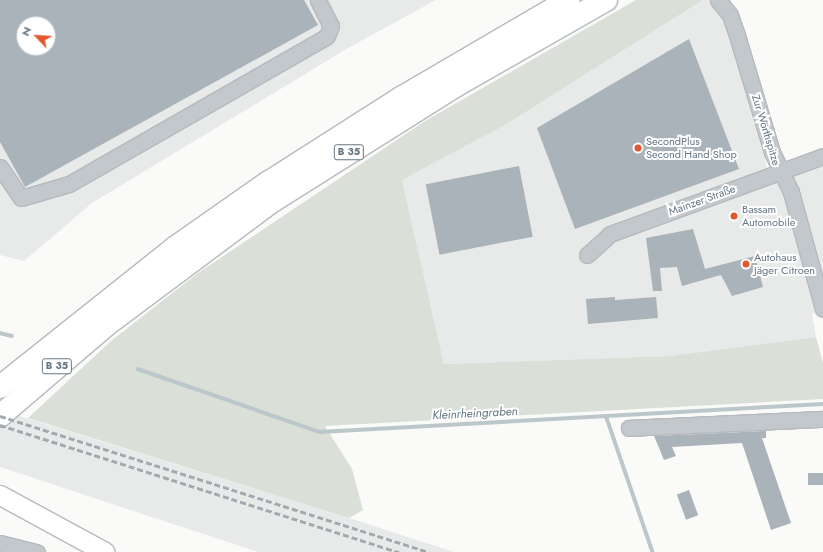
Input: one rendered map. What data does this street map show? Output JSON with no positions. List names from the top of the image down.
{
  "streets": {
    "highway": ["B 35"],
    "street": ["Zur Wörthspitze", "Mainzer Straße"]
  },
  "crossings": [
    ["Zur Wörthspitze", "Mainzer Straße"]
  ],
  "water": ["Kleinrheingraben"],
  "places": ["SecondPlus Second Hand Shop", "Bassam Automobile", "Autohaus Jäger Citroen"],
  "north": "top left"
}
